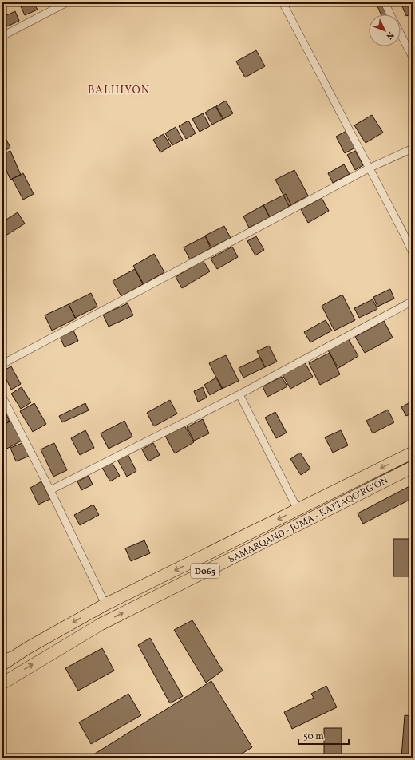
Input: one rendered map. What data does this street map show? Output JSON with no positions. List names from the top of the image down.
{
  "streets": {
    "main road": ["SAMARQAND - JUMA - KATTAQO‘RG‘ON", "D065"]
  },
  "districts": ["BALHIYON"],
  "scale_bar": "50 m",
  "north": "bottom right"
}
